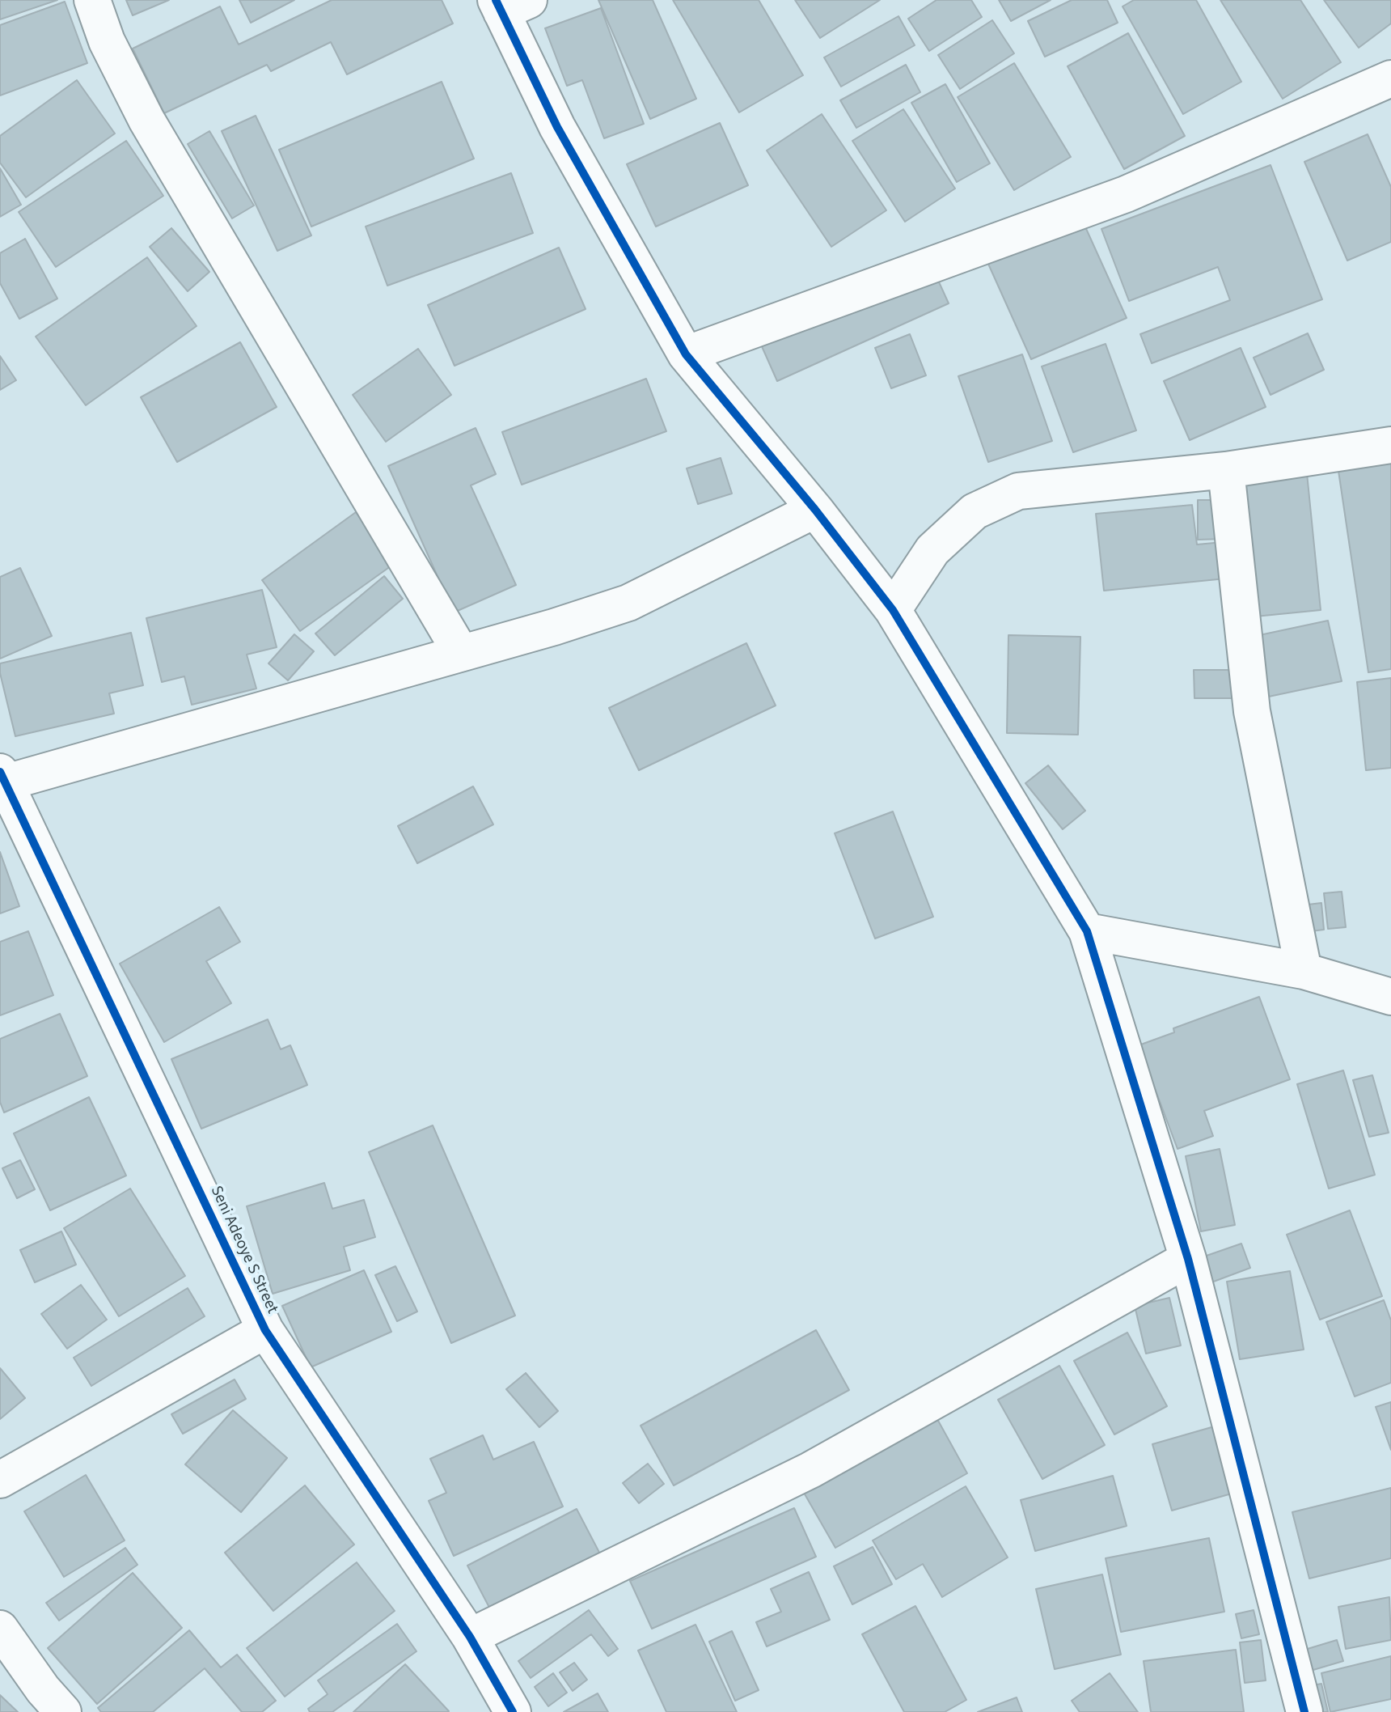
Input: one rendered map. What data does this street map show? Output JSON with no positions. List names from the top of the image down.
{
  "streets": {
    "street": ["Seni Adeoye S Street"]
  }
}
